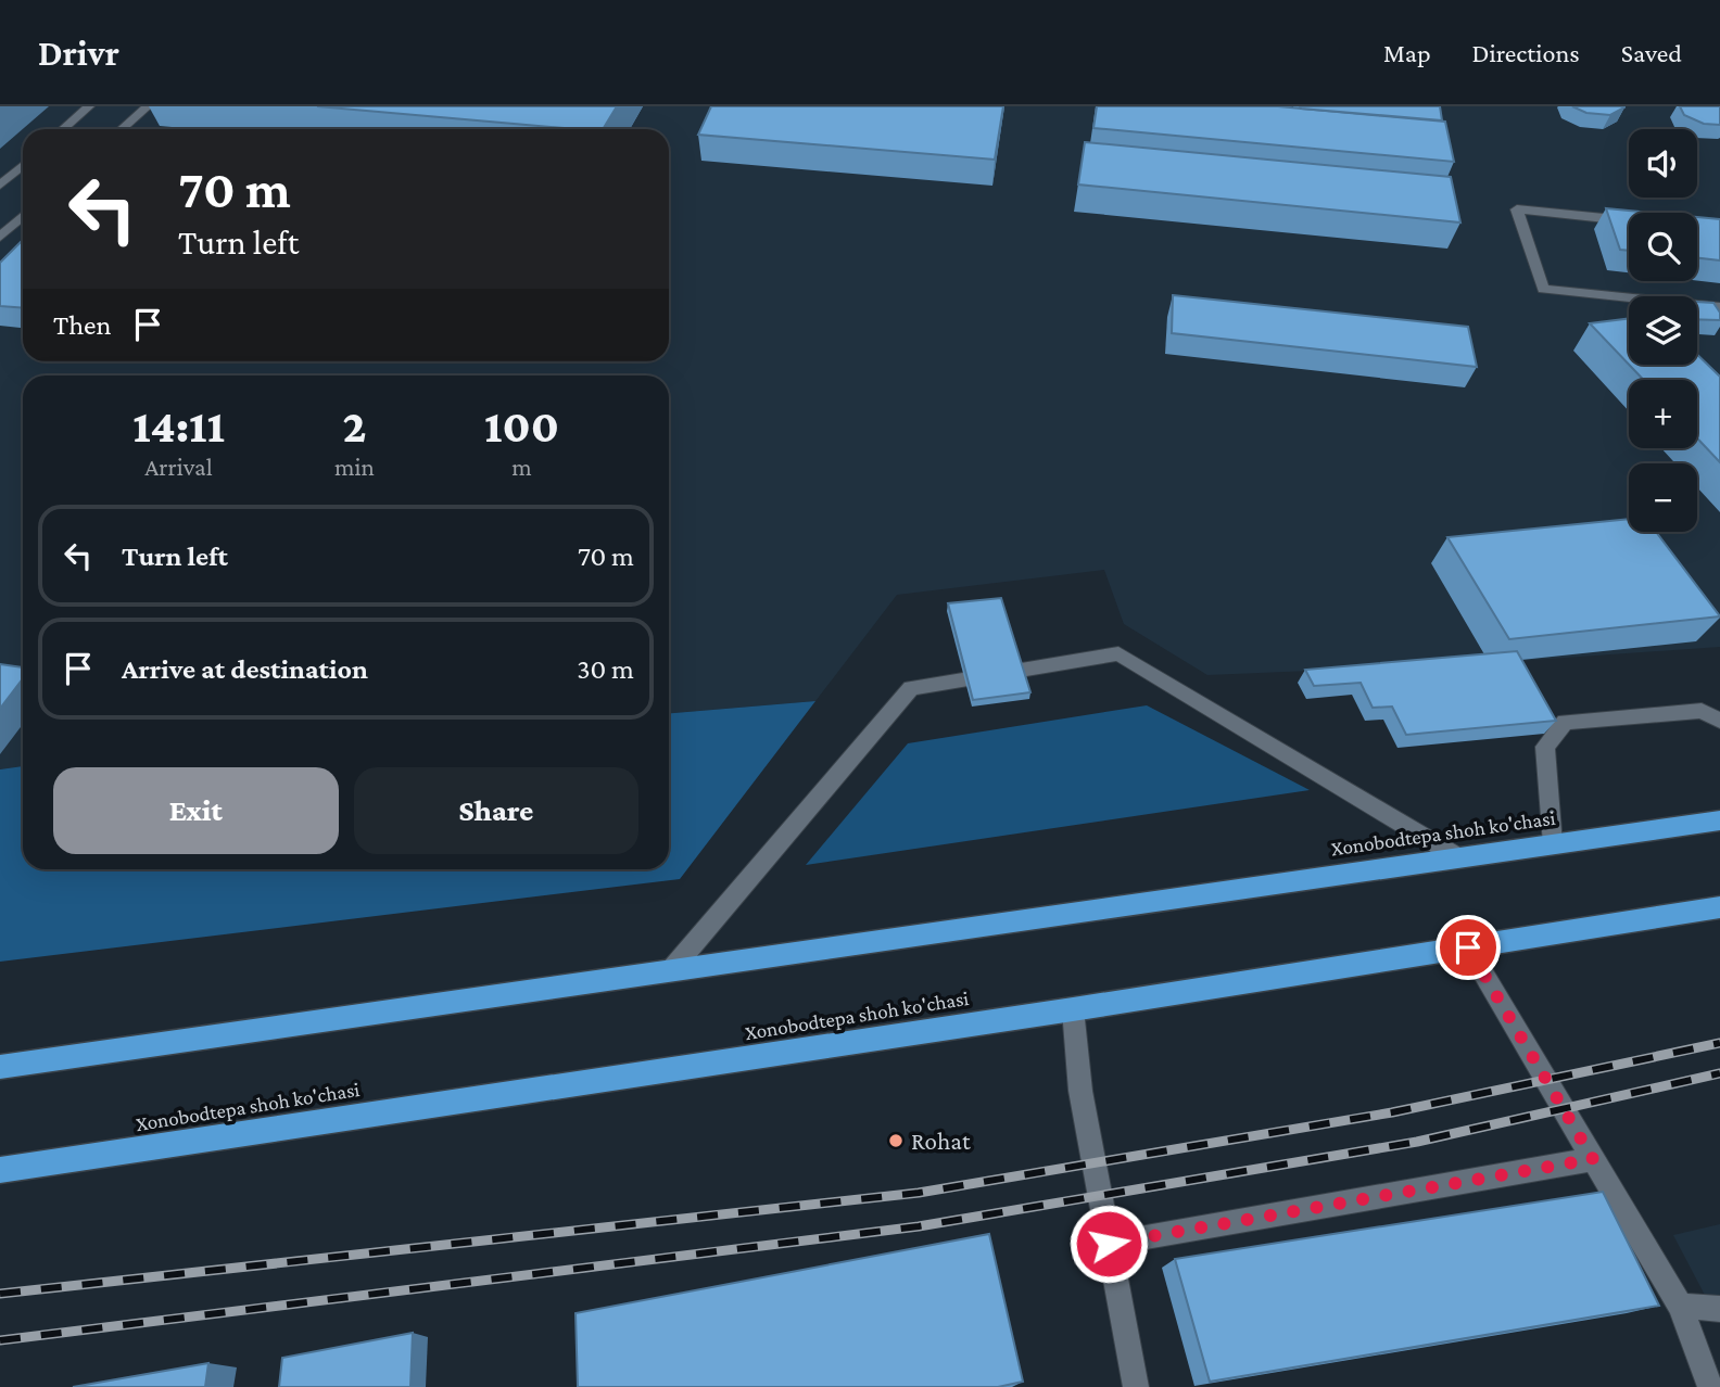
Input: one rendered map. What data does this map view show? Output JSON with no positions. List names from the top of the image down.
{
  "streets": {
    "highway": ["Xonobodtepa shoh ko'chasi"]
  },
  "places": ["Rohat"],
  "page": {
    "header": "Drivr",
    "nav": ["Map", "Directions", "Saved"],
    "map_buttons": ["+", "−"],
    "turn": ["70 m", "Turn left"],
    "then": "Then",
    "eta": [
      "14:11",
      "Arrival",
      "2",
      "min",
      "100",
      "m"
    ],
    "list": [
      {
        "name": "Turn left",
        "value": "70 m"
      },
      {
        "name": "Arrive at destination",
        "value": "30 m"
      }
    ],
    "buttons": ["Exit", "Share"]
  }
}
